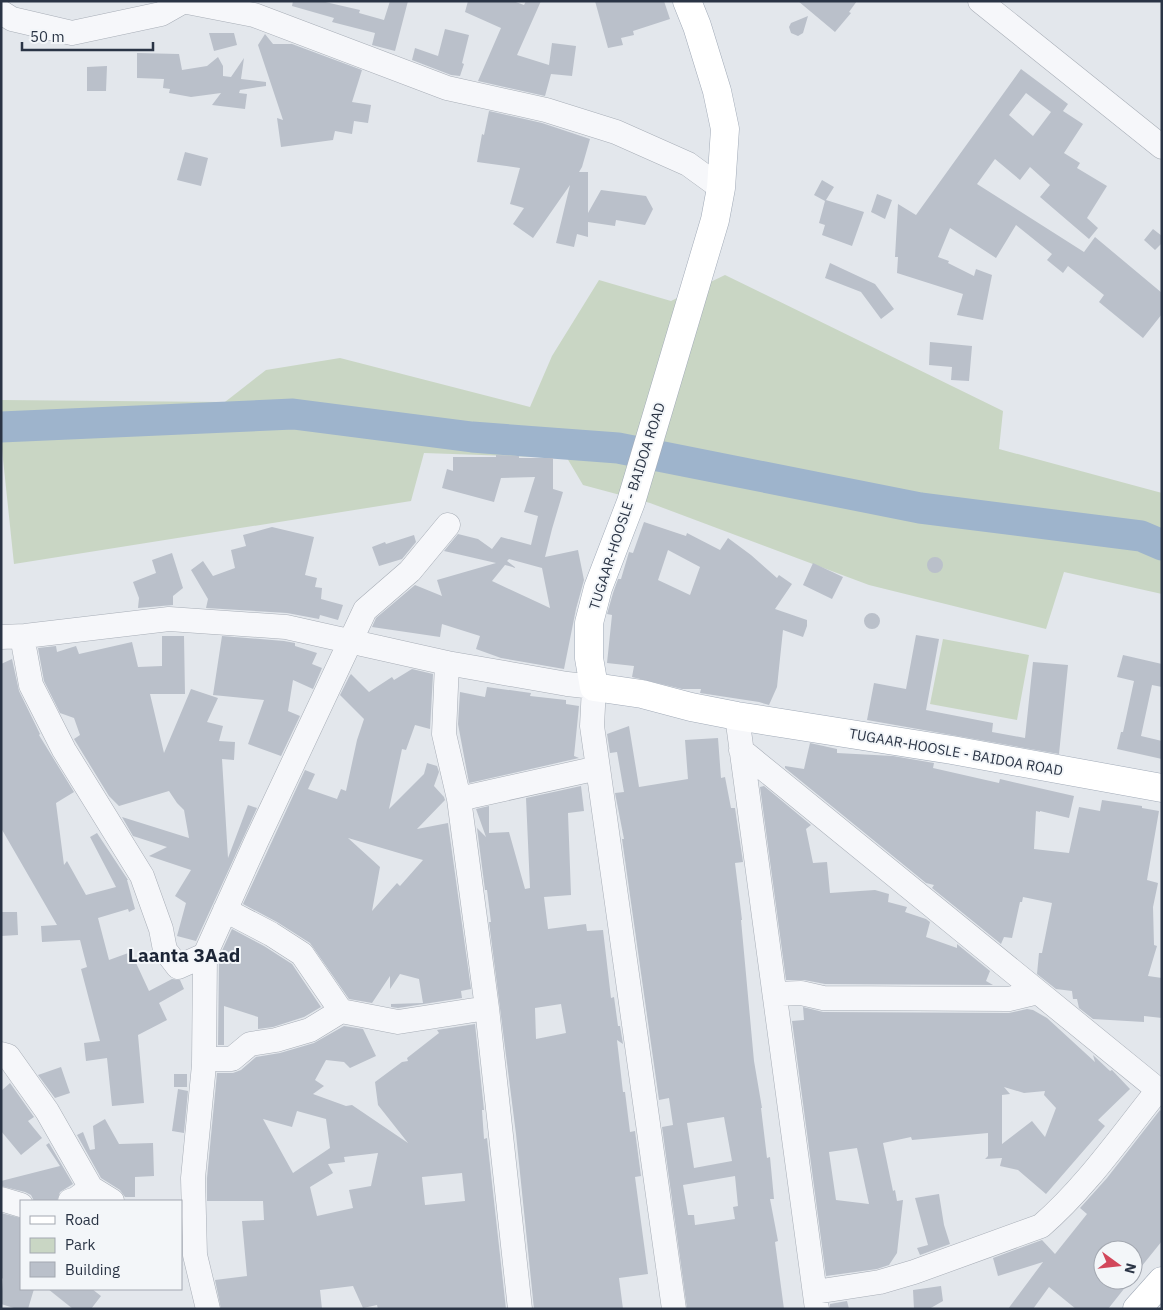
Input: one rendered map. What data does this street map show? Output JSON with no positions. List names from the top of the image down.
{
  "streets": {
    "main road": ["TUGAAR-HOOSLE - BAIDOA ROAD"]
  },
  "districts": ["Laanta 3Aad"],
  "legend": ["Road", "Park", "Building"],
  "scale_bar": "50 m",
  "north": "right"
}
